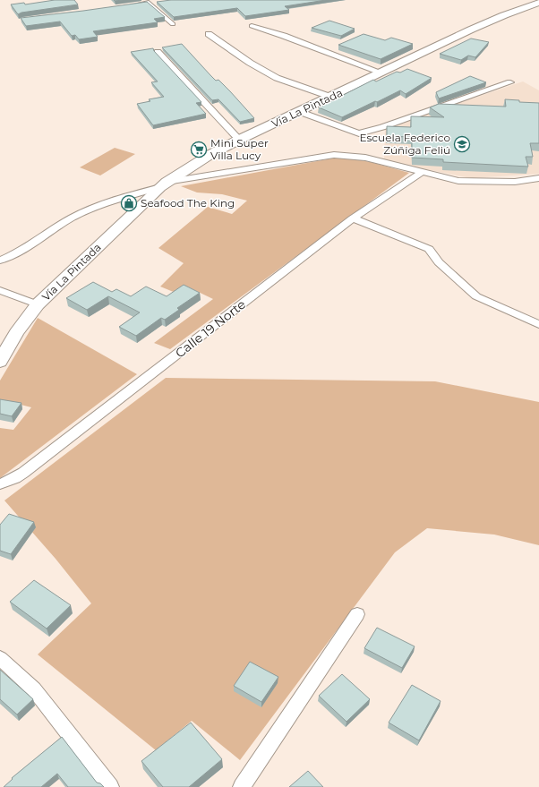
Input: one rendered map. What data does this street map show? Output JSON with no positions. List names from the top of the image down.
{
  "streets": {
    "main road": ["Vía La Pintada"],
    "street": ["Calle 19 Norte"]
  },
  "places": {
    "school or university": ["Escuela Federico Zúñiga Feliú"],
    "supermarket": ["Mini Super Villa Lucy"],
    "shop": ["Seafood The King"]
  }
}
